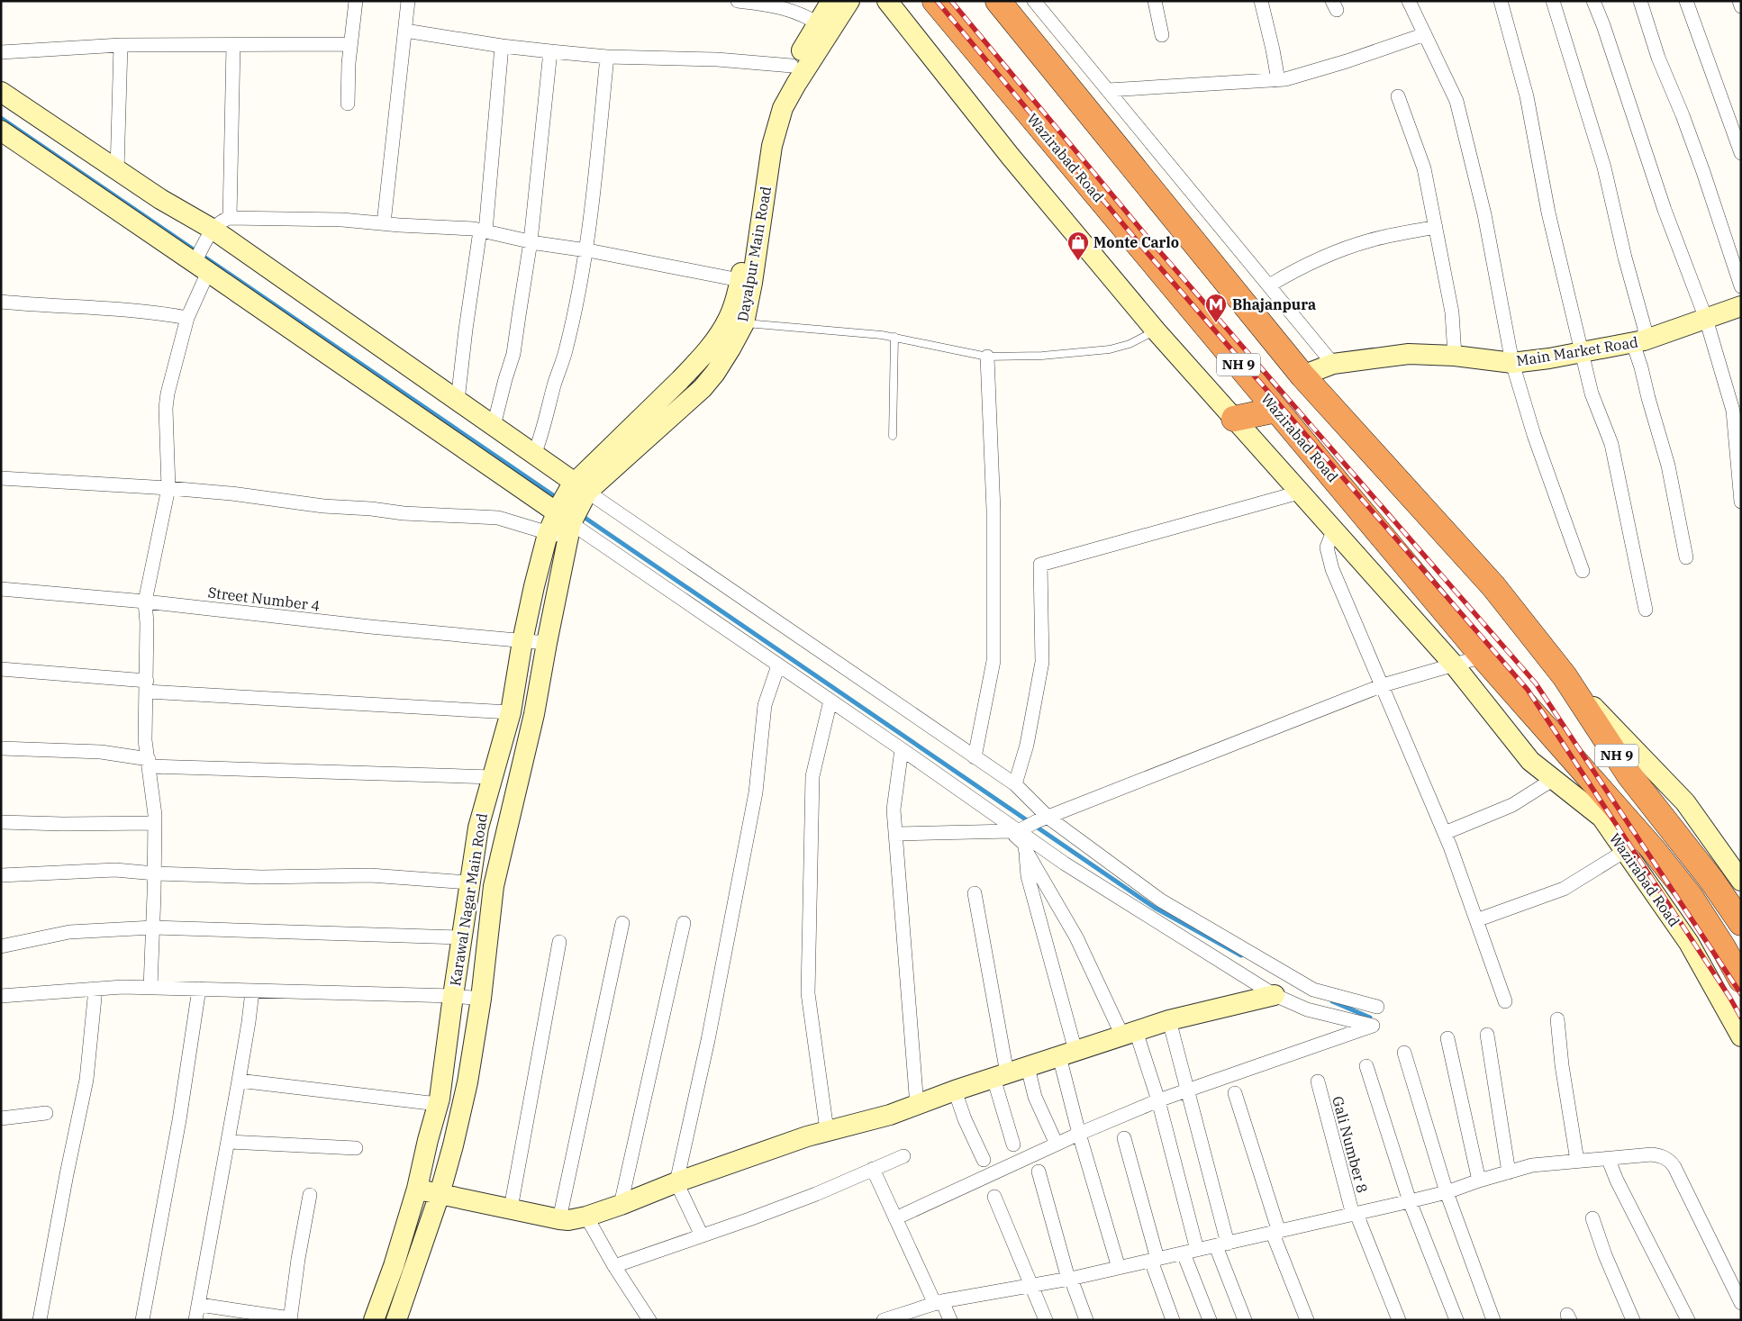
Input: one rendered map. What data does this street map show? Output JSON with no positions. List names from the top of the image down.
{
  "streets": {
    "highway": ["Wazirabad Road", "NH 9"],
    "street": [
      "Dayalpur Main Road",
      "Main Market Road",
      "Street Number 4",
      "Karawal Nagar Main Road",
      "Gali Number 8"
    ]
  },
  "crossings": [
    ["Dayalpur Main Road", "Karawal Nagar Main Road"],
    ["Main Market Road", "NH 9"],
    ["Street Number 4", "Karawal Nagar Main Road"]
  ],
  "places": {
    "shop": ["Monte Carlo"],
    "metro station": ["Bhajanpura"]
  }
}
